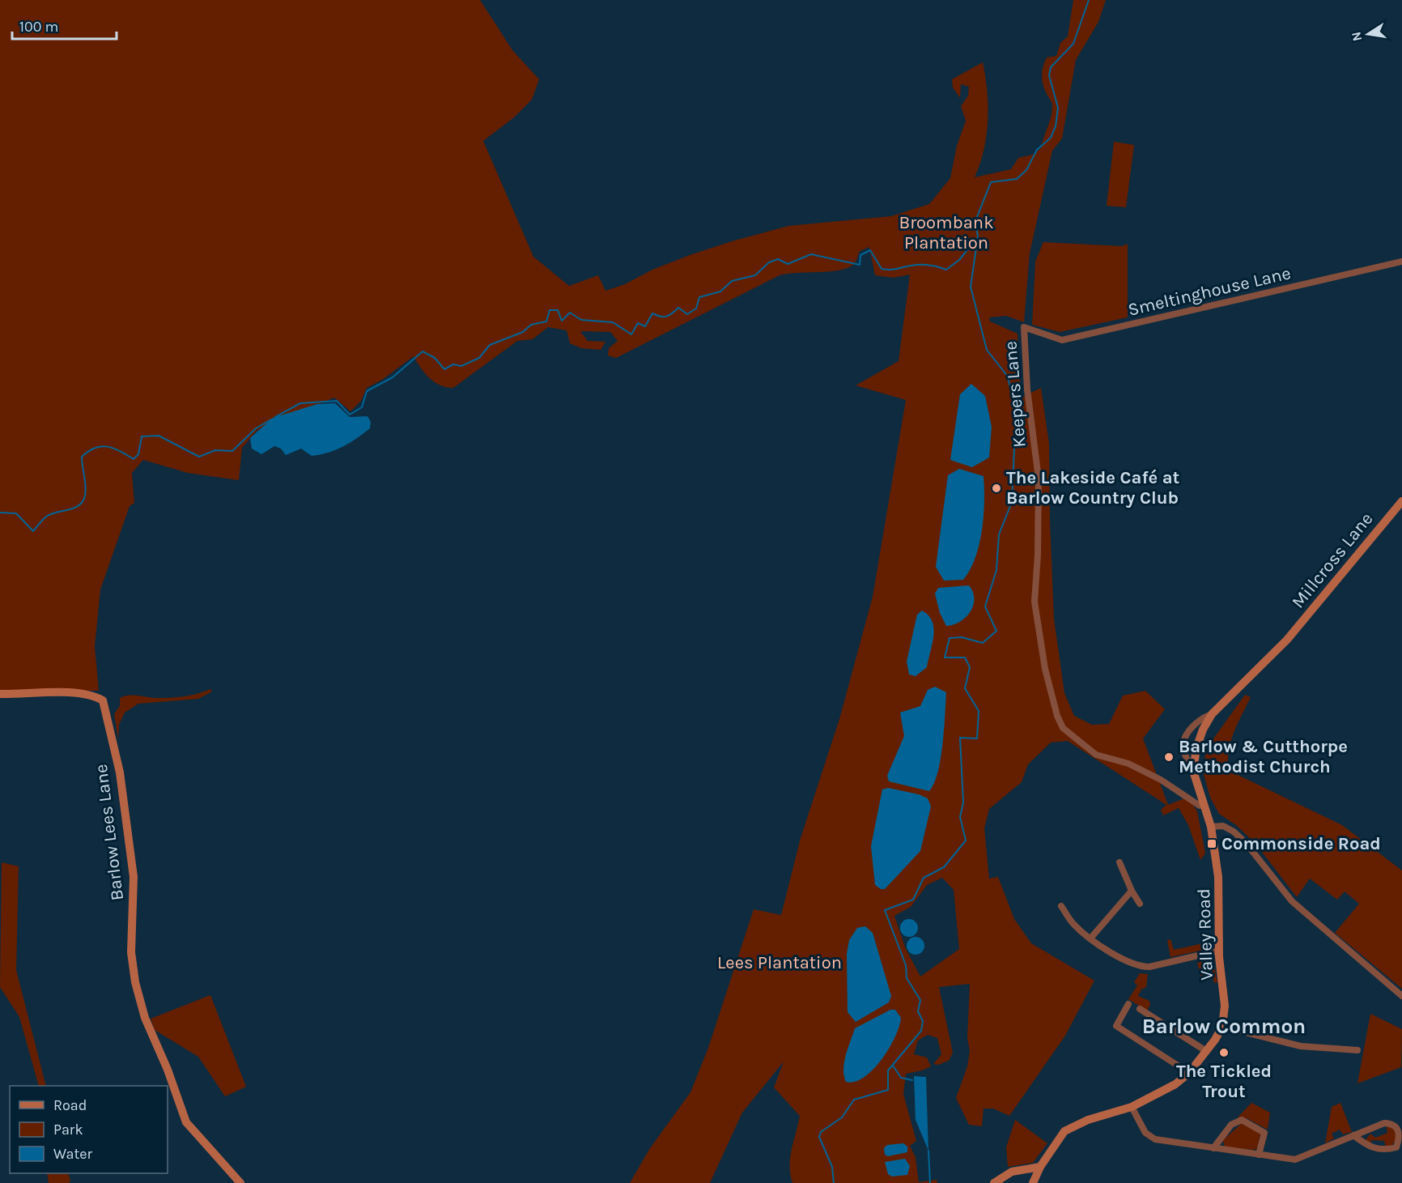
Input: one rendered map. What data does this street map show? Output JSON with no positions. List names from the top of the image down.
{
  "streets": {
    "main road": ["Millcross Lane", "Barlow Lees Lane", "Valley Road"],
    "street": ["Smeltinghouse Lane", "Keepers Lane"]
  },
  "crossings": [
    ["Smeltinghouse Lane", "Keepers Lane"],
    ["Keepers Lane", "Valley Road"],
    ["Millcross Lane", "Valley Road"]
  ],
  "districts": ["Barlow Common"],
  "parks": ["Broombank Plantation", "Lees Plantation"],
  "places": {
    "other": ["The Lakeside Café at Barlow Country Club", "Barlow & Cutthorpe Methodist Church", "The Tickled Trout"],
    "transit": ["Commonside Road"]
  },
  "legend": ["Road", "Park", "Water"],
  "scale_bar": "100 m",
  "north": "left"
}
